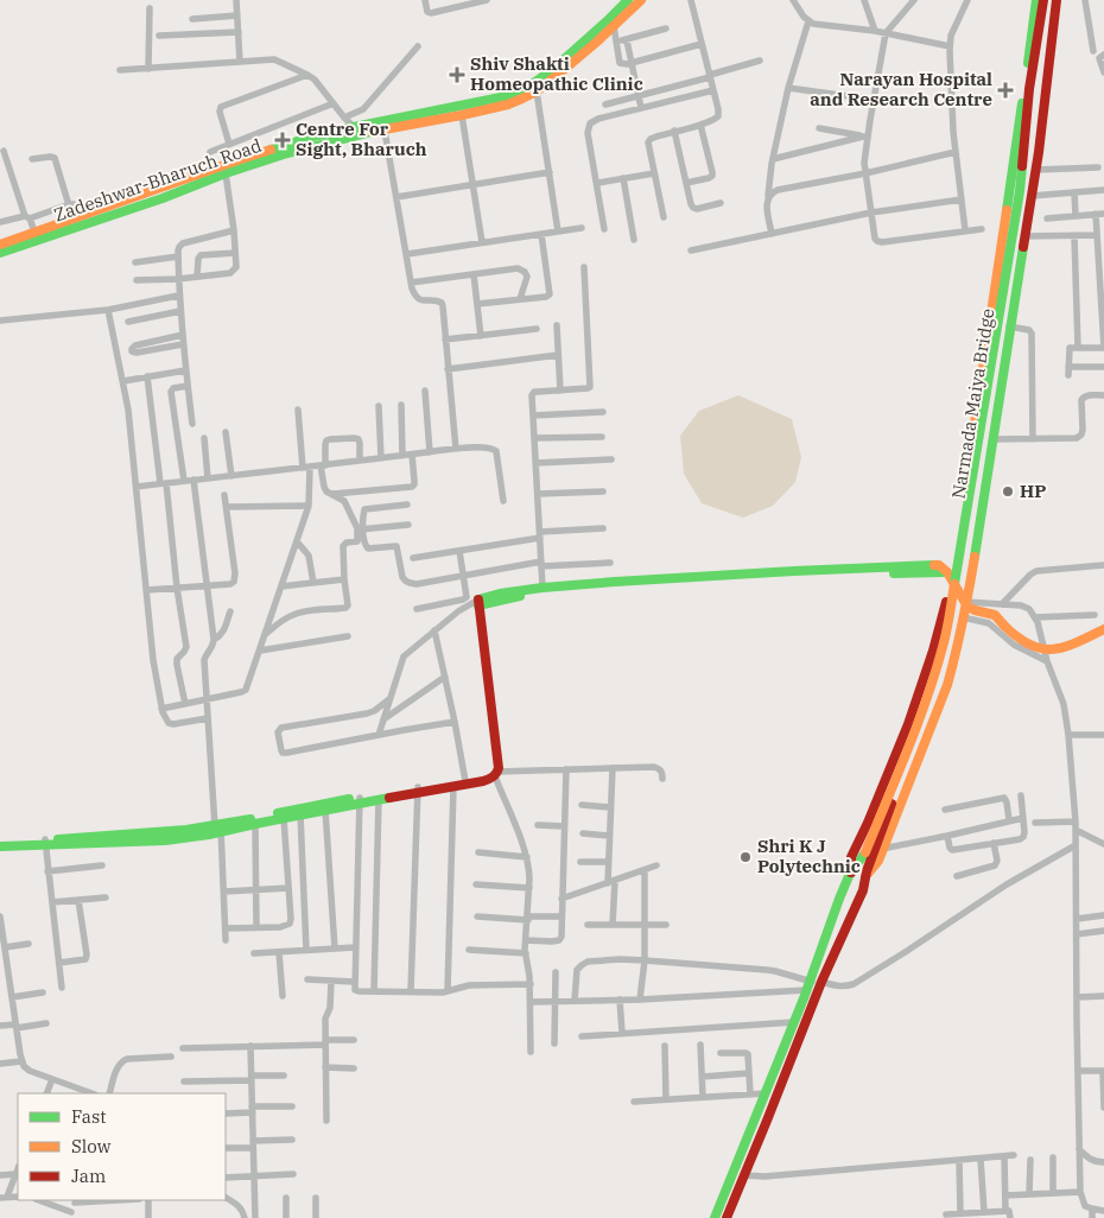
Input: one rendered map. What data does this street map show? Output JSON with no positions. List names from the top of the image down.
{
  "streets": {
    "main road": ["Zadeshwar-Bharuch Road", "Narmada Maiya Bridge"]
  },
  "places": {
    "health": ["Shiv Shakti Homeopathic Clinic", "Narayan Hospital and Research Centre", "Centre For Sight, Bharuch"],
    "other": ["HP", "Shri K J Polytechnic"]
  },
  "legend": ["Fast", "Slow", "Jam"]
}
